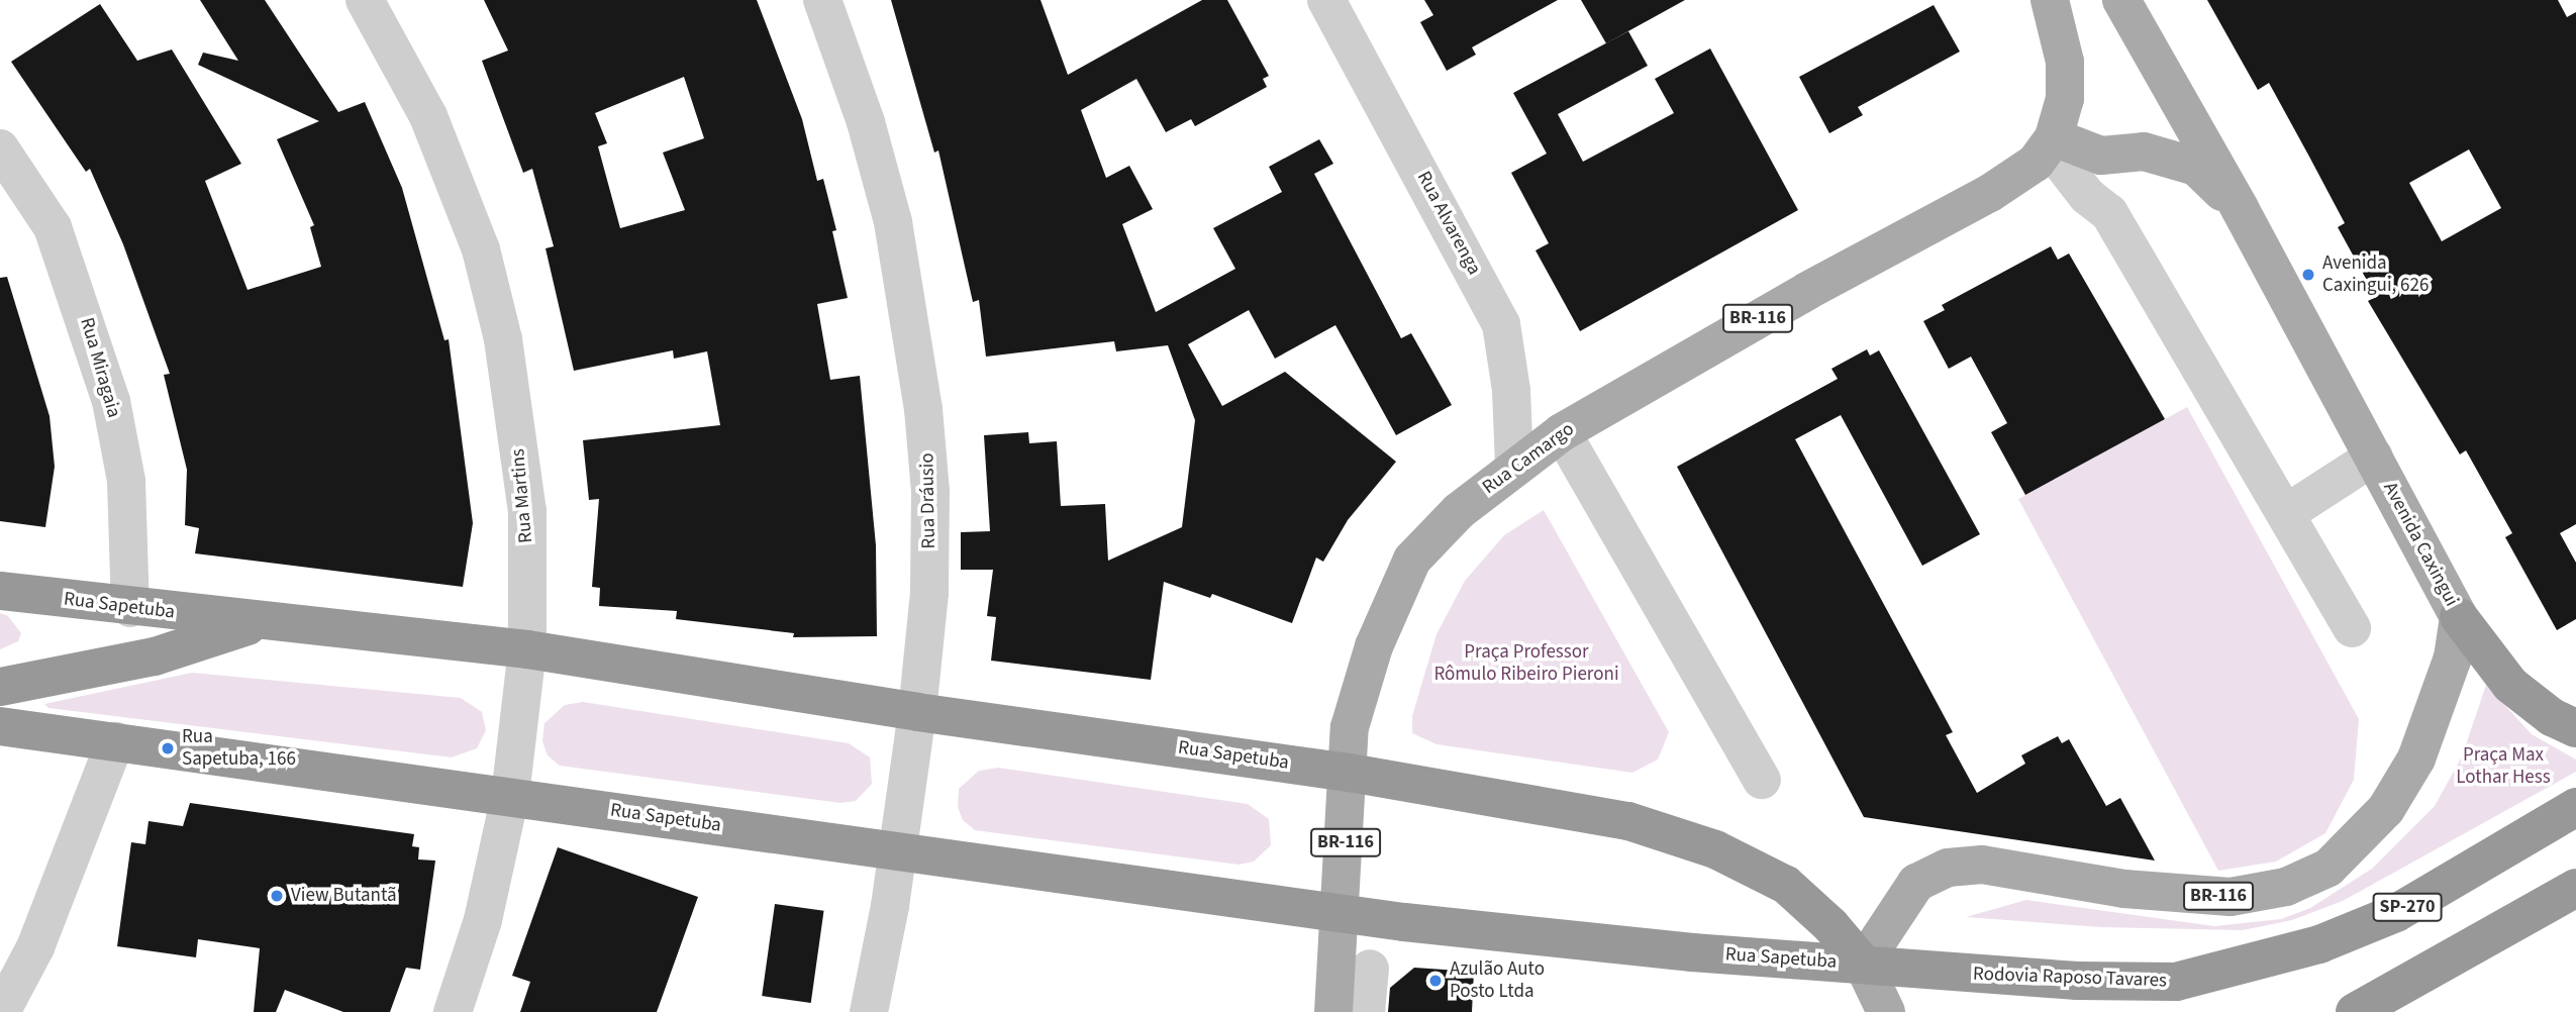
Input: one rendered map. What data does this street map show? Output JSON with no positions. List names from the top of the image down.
{
  "streets": {
    "highway": ["Rua Sapetuba", "SP-270", "Rodovia Raposo Tavares"],
    "main road": ["BR-116", "Rua Camargo", "Avenida Caxingui"],
    "street": [
      "Rua Alvarenga",
      "Rua Miragaia",
      "Rua Martins",
      "Rua Dráusio"
    ]
  },
  "crossings": [
    ["Rua Alvarenga", "Rua Camargo"],
    ["Rua Miragaia", "Rua Sapetuba"],
    ["Rua Camargo", "Rua Sapetuba"],
    ["Rua Martins", "Rua Sapetuba"],
    ["Rua Dráusio", "Rua Sapetuba"],
    ["Avenida Caxingui", "Rua Sapetuba"],
    ["Avenida Caxingui", "Rodovia Raposo Tavares"],
    ["Rua Sapetuba", "Rodovia Raposo Tavares"]
  ],
  "parks": ["Praça Professor Rômulo Ribeiro Pieroni", "Praça Max Lothar Hess"],
  "places": [
    "Avenida Caxingui, 626",
    "Rua Sapetuba, 166",
    "View Butantã",
    "Azulão Auto Posto Ltda"
  ]
}
